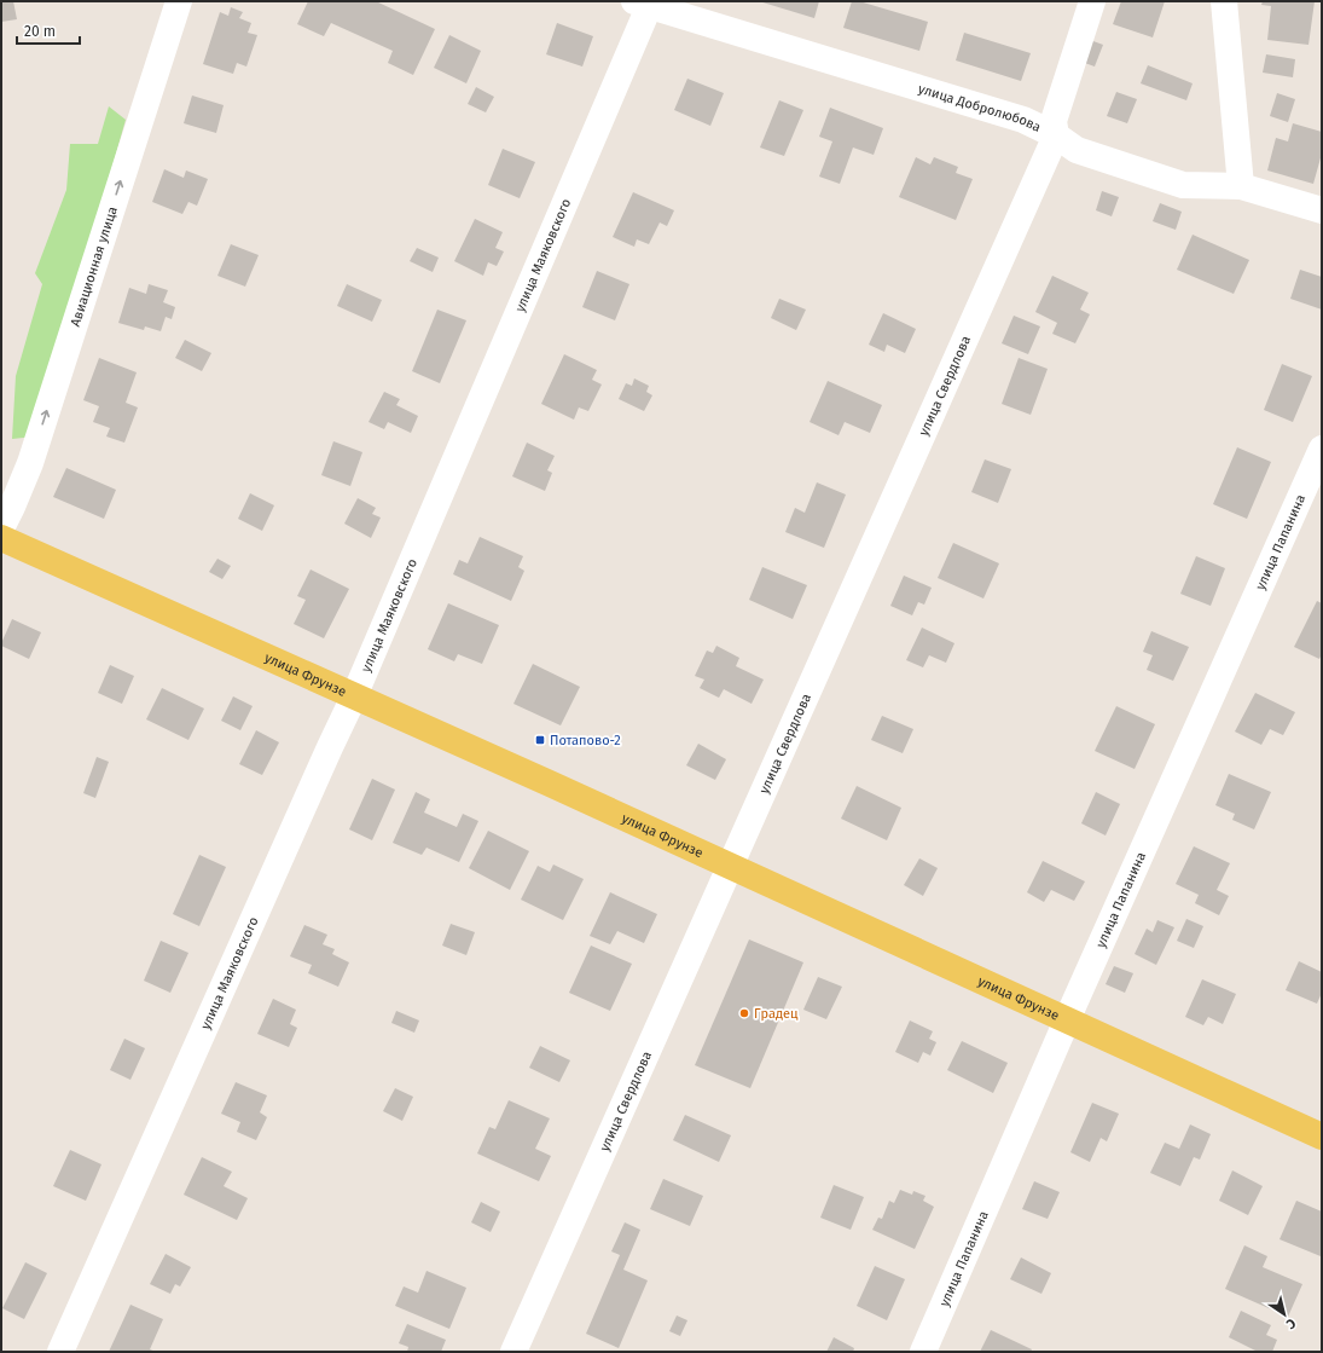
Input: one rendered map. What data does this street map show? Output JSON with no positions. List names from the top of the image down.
{
  "streets": {
    "main road": ["улица Фрунзе"],
    "street": [
      "улица Добролюбова",
      "улица Маяковского",
      "Авиационная улица",
      "улица Свердлова",
      "улица Папанина"
    ]
  },
  "crossings": [
    ["улица Добролюбова", "улица Маяковского"],
    ["улица Добролюбова", "улица Свердлова"],
    ["улица Маяковского", "улица Фрунзе"],
    ["улица Свердлова", "улица Фрунзе"],
    ["улица Папанина", "улица Фрунзе"]
  ],
  "one_way": ["Авиационная улица"],
  "places": {
    "transit": ["Потапово-2"],
    "other": ["Градец"]
  },
  "scale_bar": "20 m",
  "north": "bottom right"
}
